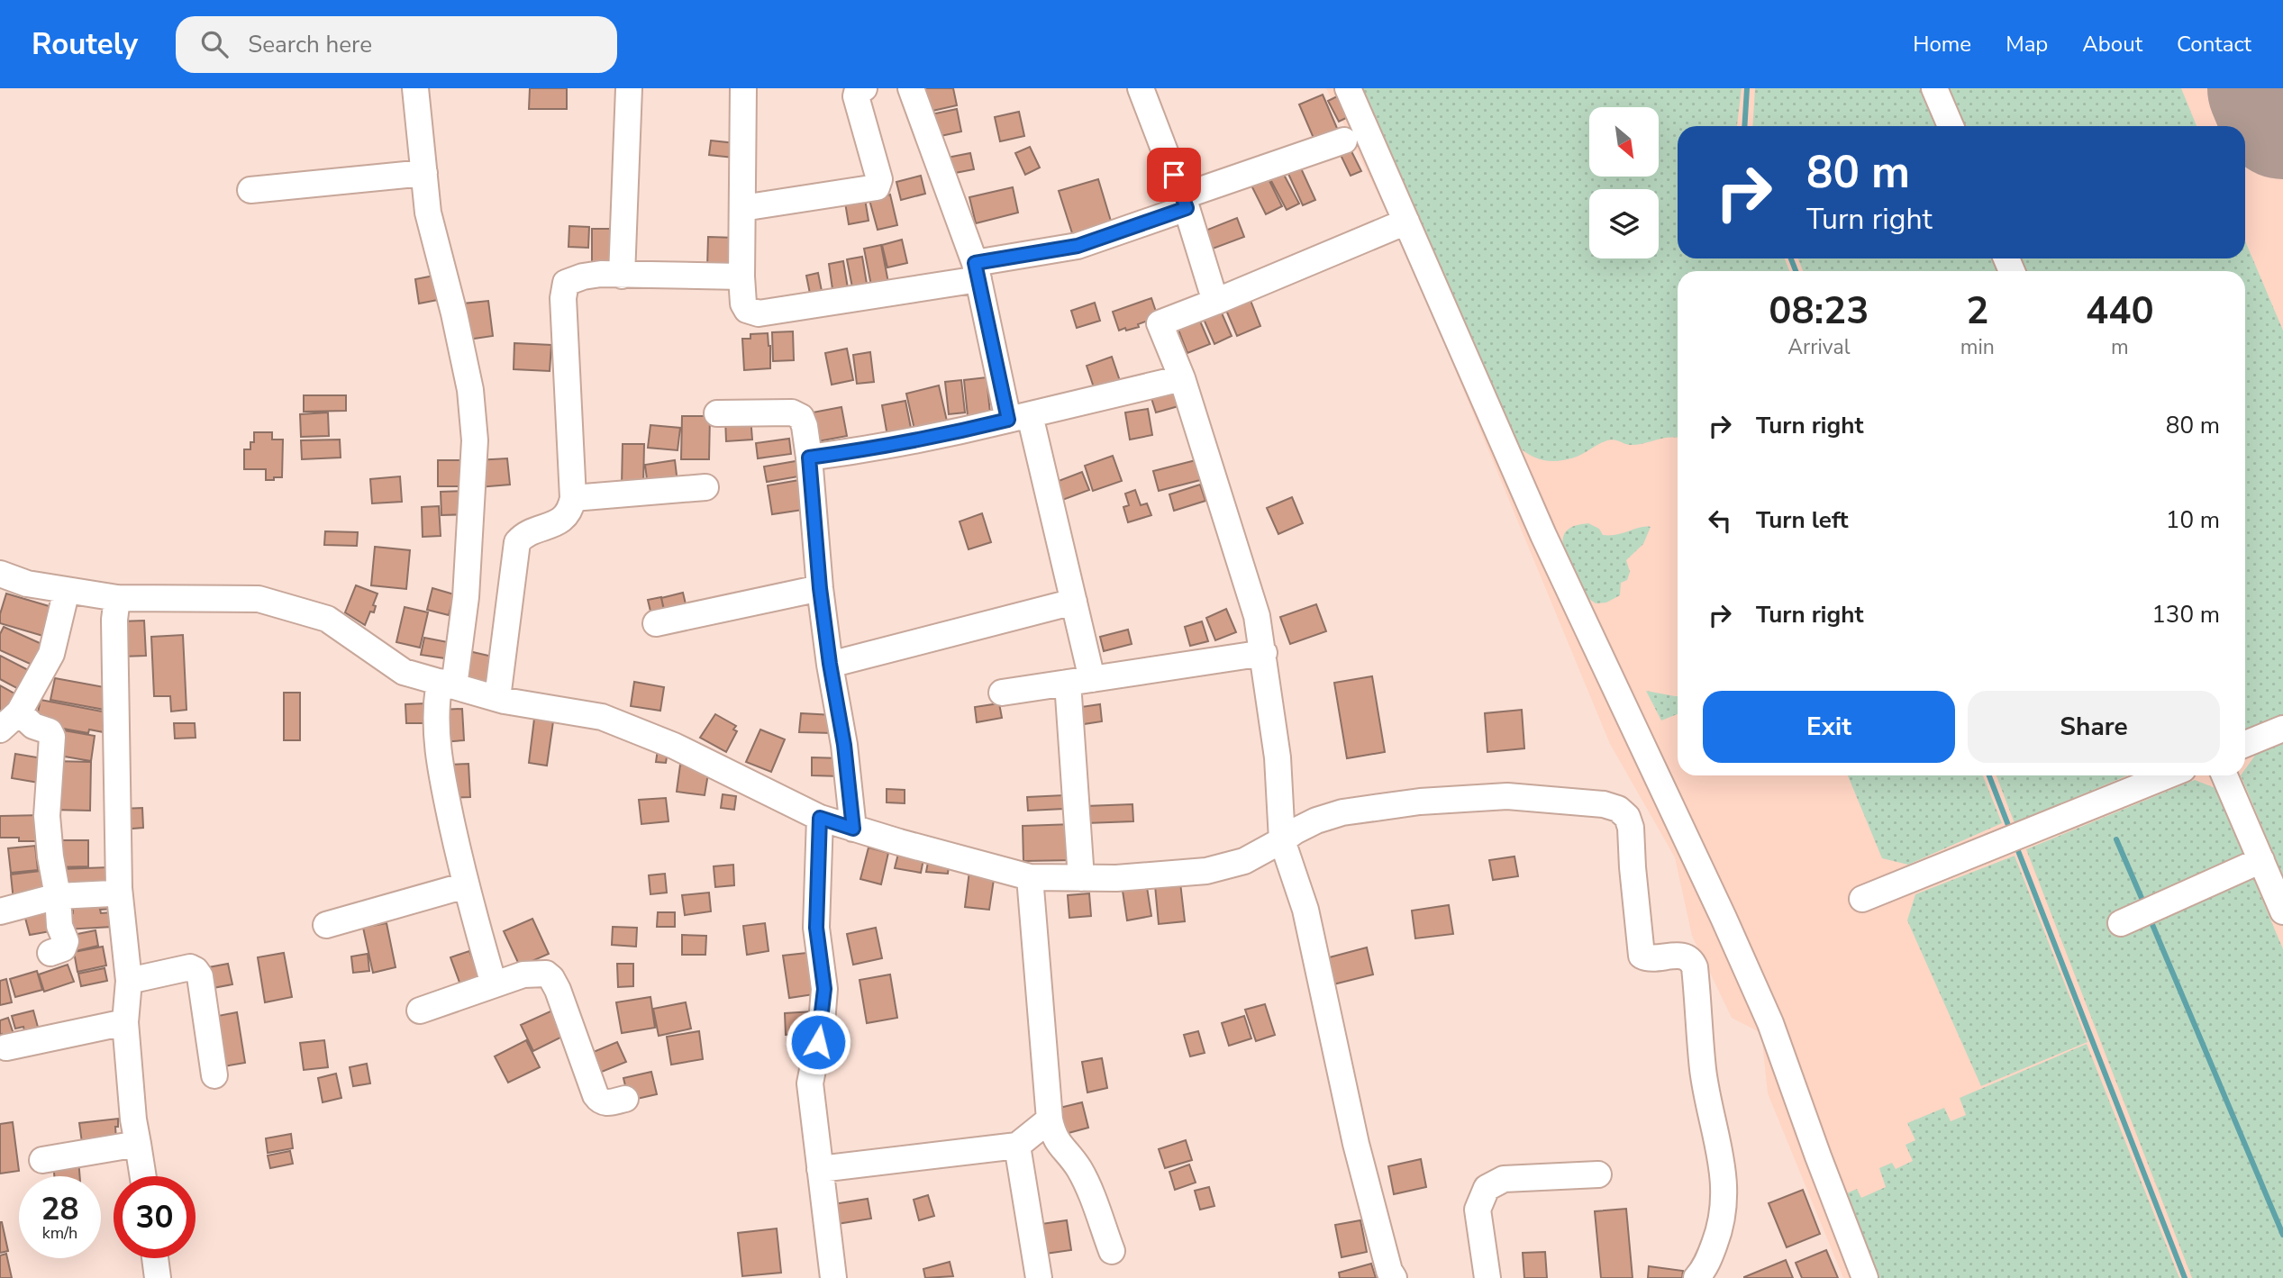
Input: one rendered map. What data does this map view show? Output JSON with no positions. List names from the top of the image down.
{
  "north": "bottom right",
  "page": {
    "header": "Routely",
    "search": "Search here",
    "nav": [
      "Home",
      "Map",
      "About",
      "Contact"
    ],
    "turn": ["80 m", "Turn right"],
    "eta": [
      "08:23",
      "Arrival",
      "2",
      "min",
      "440",
      "m"
    ],
    "list": [
      {
        "name": "Turn right",
        "value": "80 m"
      },
      {
        "name": "Turn left",
        "value": "10 m"
      },
      {
        "name": "Turn right",
        "value": "130 m"
      }
    ],
    "buttons": ["Exit", "Share"],
    "speed": "28 km/h",
    "limit": "30"
  }
}
